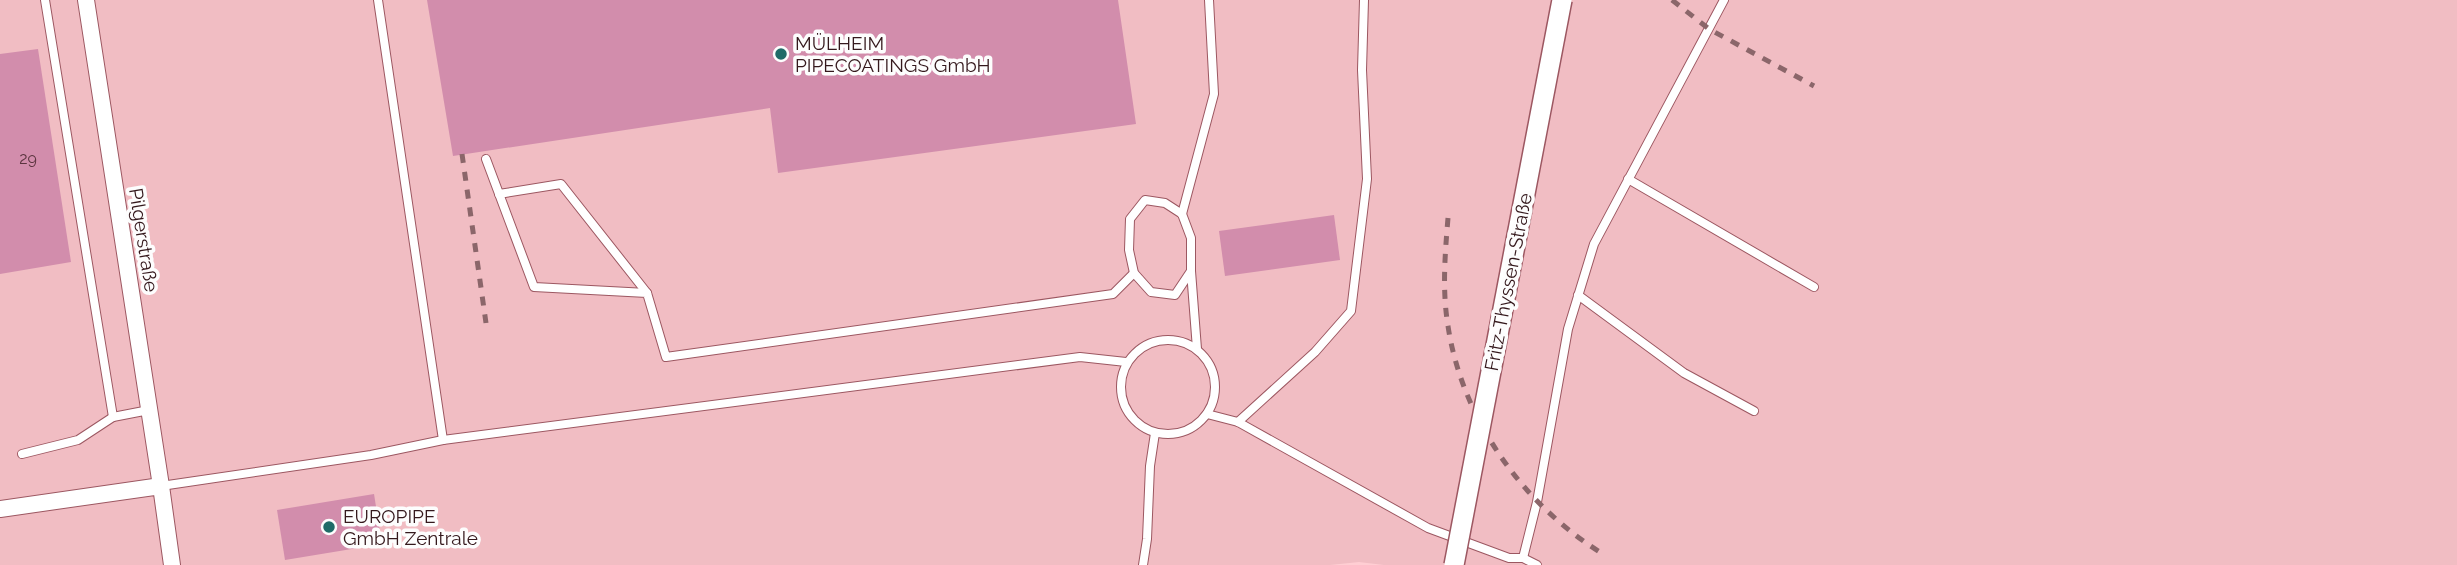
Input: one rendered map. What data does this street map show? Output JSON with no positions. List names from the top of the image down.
{
  "streets": {
    "street": ["Pilgerstraße", "Fritz-Thyssen-Straße"]
  },
  "places": ["MÜLHEIM PIPECOATINGS GmbH", "EUROPIPE GmbH Zentrale"],
  "house_numbers": ["29"]
}
